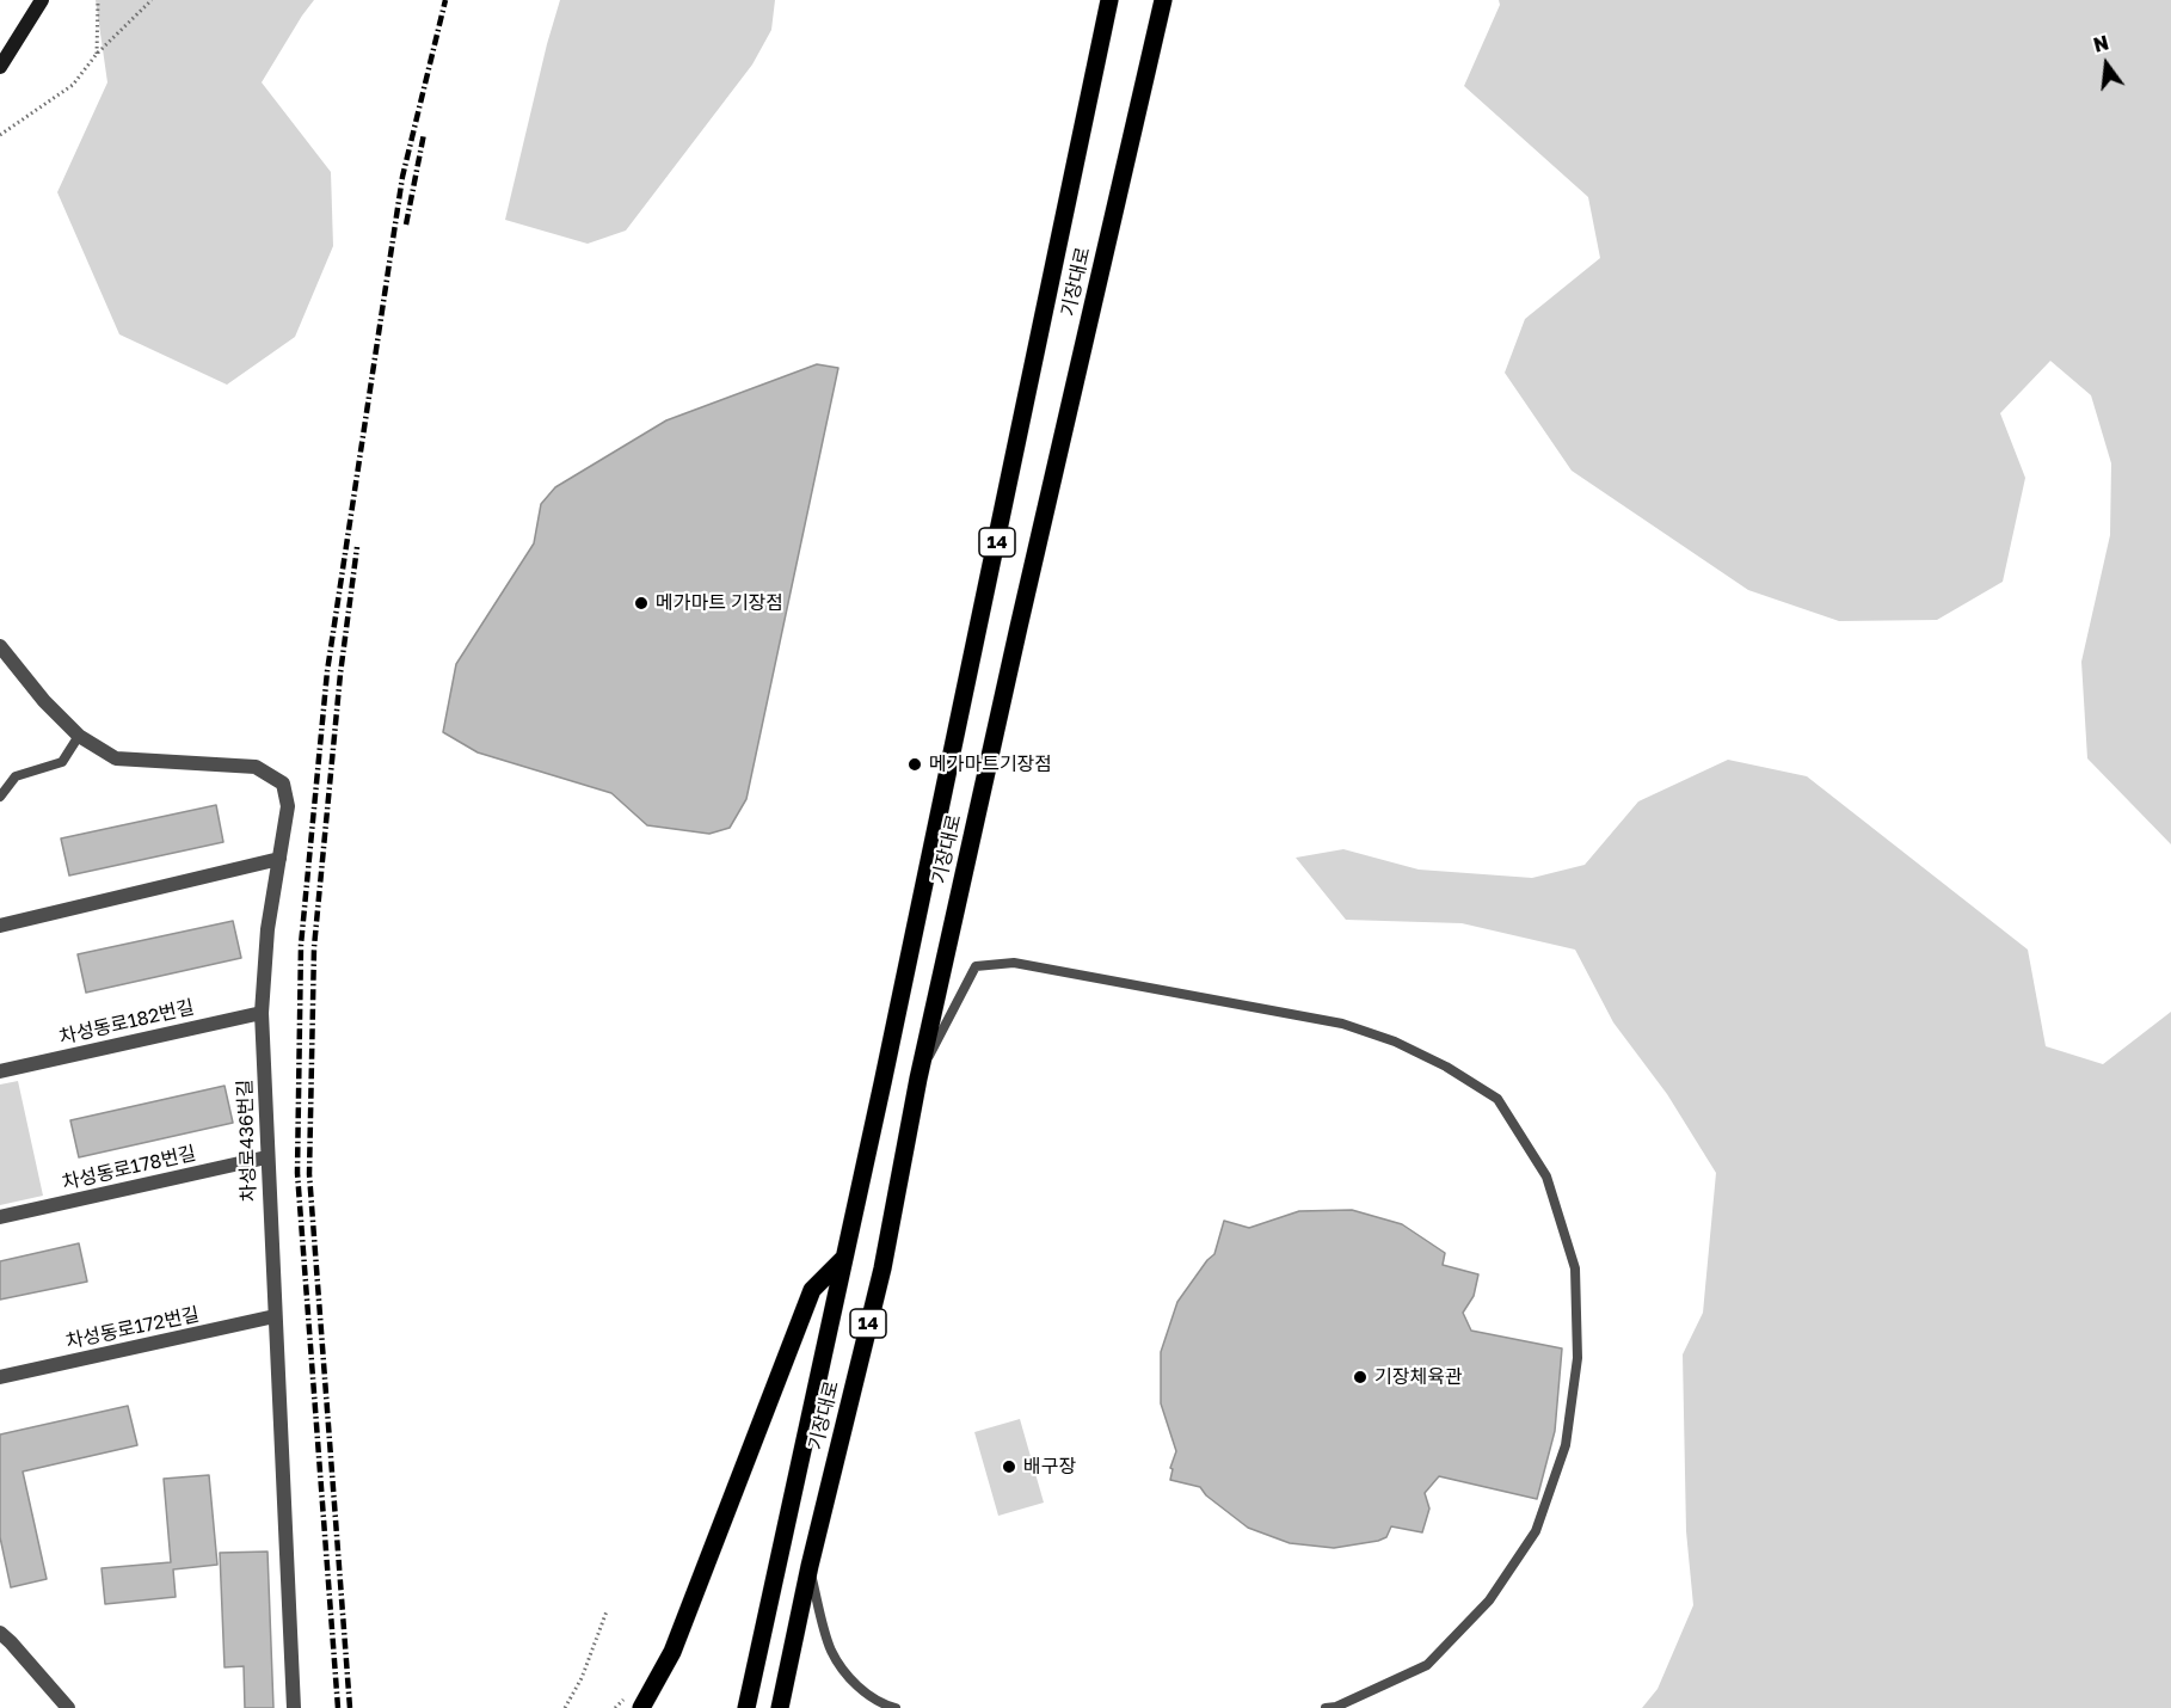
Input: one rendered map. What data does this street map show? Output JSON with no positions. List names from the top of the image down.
{
  "streets": {
    "main road": ["기장대로", "14"],
    "street": [
      "차성동로182번길",
      "차성로436번길",
      "차성동로178번길",
      "차성동로172번길"
    ]
  },
  "crossings": [
    ["차성동로182번길", "차성로436번길"],
    ["차성로436번길", "차성동로178번길"],
    ["차성로436번길", "차성동로172번길"]
  ],
  "places": [
    "메가마트 기장점",
    "메가마트기장점",
    "기장체육관",
    "배구장"
  ],
  "north": "top"
}
